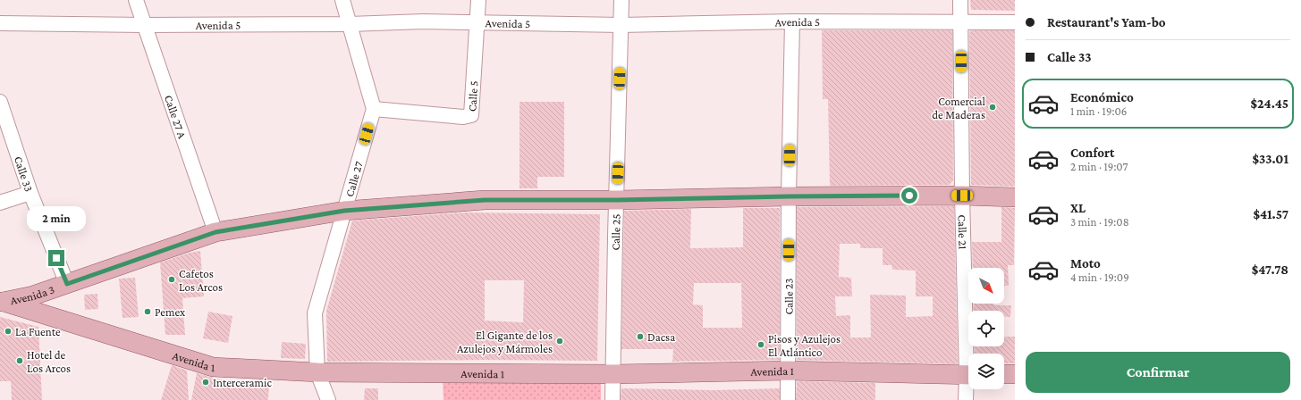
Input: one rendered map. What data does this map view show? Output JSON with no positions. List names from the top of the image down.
{
  "streets": {
    "main road": ["Avenida 3", "Avenida 1"],
    "street": [
      "Avenida 5",
      "Calle 5",
      "Calle 27 A",
      "Calle 33",
      "Calle 27",
      "Calle 25",
      "Calle 21",
      "Calle 23"
    ]
  },
  "crossings": [
    ["Avenida 5", "Calle 5"],
    ["Avenida 5", "Calle 27 A"],
    ["Avenida 5", "Calle 25"],
    ["Avenida 5", "Calle 21"],
    ["Avenida 5", "Calle 23"],
    ["Calle 5", "Calle 27"],
    ["Calle 27 A", "Avenida 3"],
    ["Calle 33", "Avenida 3"],
    ["Calle 27", "Avenida 3"],
    ["Calle 27", "Avenida 1"],
    ["Calle 25", "Avenida 3"],
    ["Calle 25", "Avenida 1"],
    ["Calle 21", "Avenida 3"],
    ["Avenida 3", "Calle 23"],
    ["Avenida 3", "Avenida 1"],
    ["Calle 23", "Avenida 1"]
  ],
  "places": [
    "Comercial de Maderas",
    "Cafetos Los Arcos",
    "Pemex",
    "La Fuente",
    "Dacsa",
    "El Gigante de los Azulejos y Mármoles",
    "Pisos y Azulejos El Atlántico",
    "Hotel de Los Arcos",
    "Interceramic"
  ],
  "north": "bottom right",
  "page": {
    "banner": ["Restaurant's Yam-bo", "Calle 33"],
    "list": [
      {
        "name": "Económico",
        "note": "1 min · 19:06",
        "value": "$24.45"
      },
      {
        "name": "Confort",
        "note": "2 min · 19:07",
        "value": "$33.01"
      },
      {
        "name": "XL",
        "note": "3 min · 19:08",
        "value": "$41.57"
      },
      {
        "name": "Moto",
        "note": "4 min · 19:09",
        "value": "$47.78"
      }
    ],
    "bubble": "2 min",
    "buttons": "Confirmar"
  }
}
